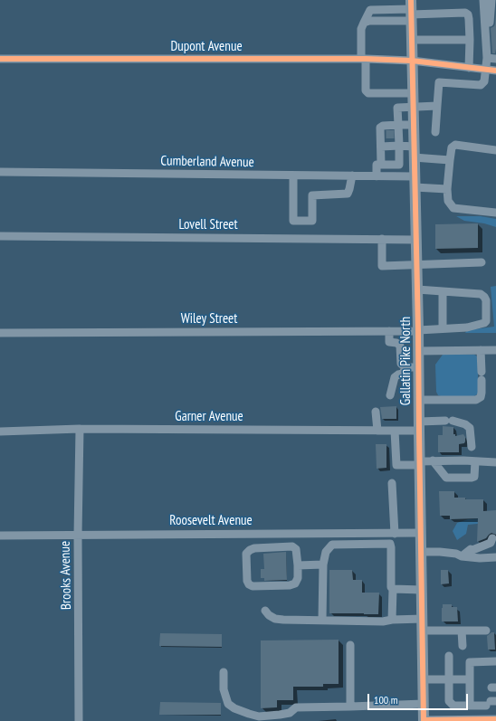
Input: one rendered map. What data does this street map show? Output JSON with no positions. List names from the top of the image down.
{
  "streets": {
    "main road": ["Gallatin Pike North"],
    "street": [
      "Dupont Avenue",
      "Cumberland Avenue",
      "Lovell Street",
      "Wiley Street",
      "Garner Avenue",
      "Roosevelt Avenue",
      "Brooks Avenue"
    ]
  },
  "crossings": [
    ["Dupont Avenue", "Gallatin Pike North"],
    ["Cumberland Avenue", "Gallatin Pike North"],
    ["Lovell Street", "Gallatin Pike North"],
    ["Wiley Street", "Gallatin Pike North"],
    ["Gallatin Pike North", "Garner Avenue"],
    ["Gallatin Pike North", "Roosevelt Avenue"],
    ["Garner Avenue", "Brooks Avenue"],
    ["Roosevelt Avenue", "Brooks Avenue"]
  ],
  "scale_bar": "100 m"
}
